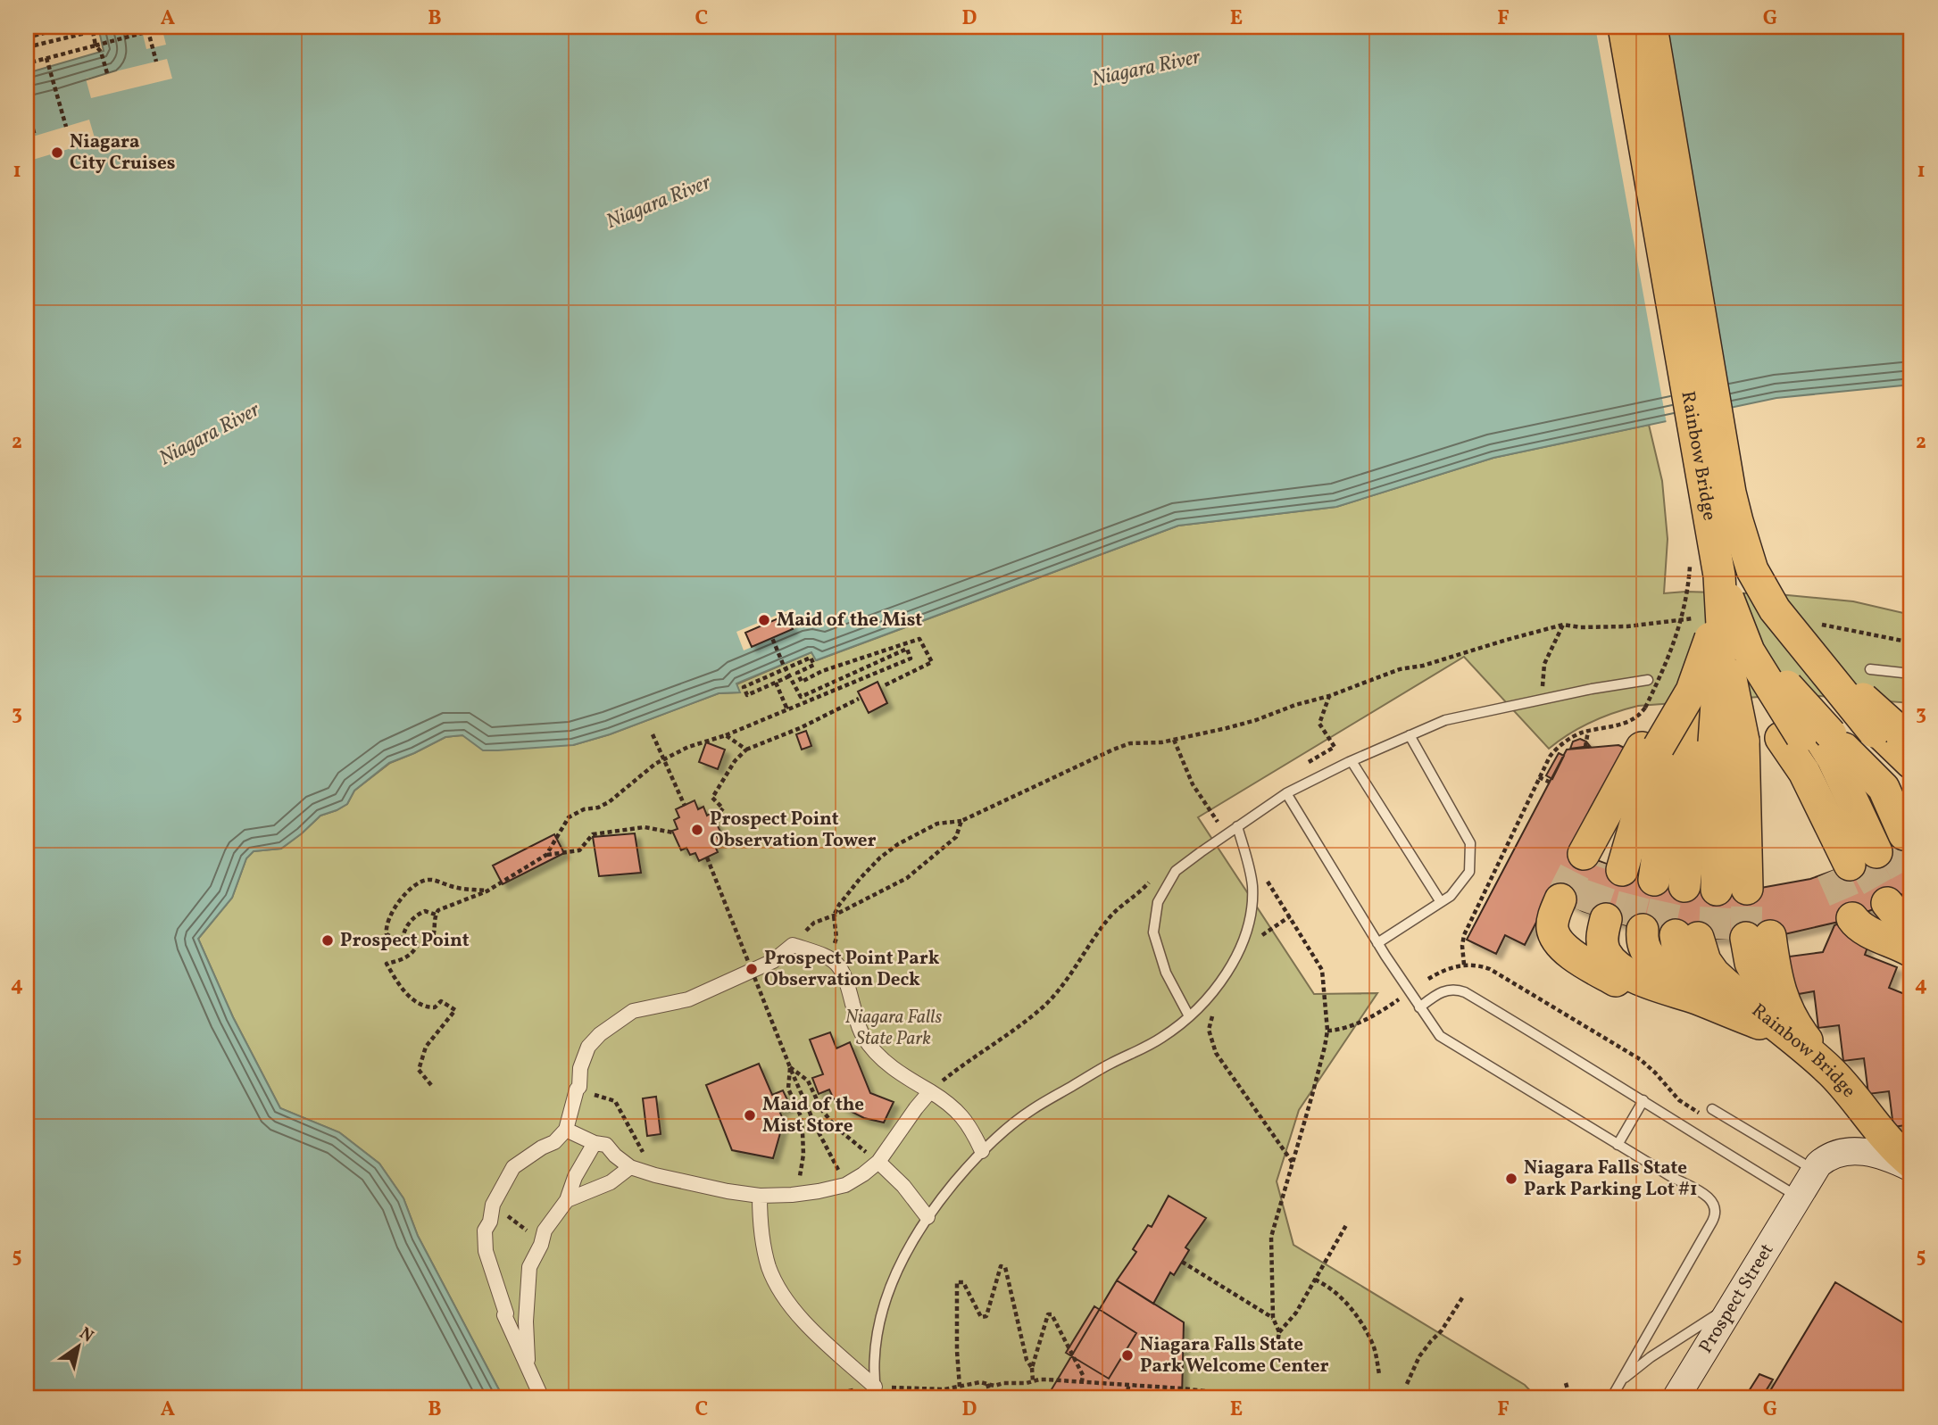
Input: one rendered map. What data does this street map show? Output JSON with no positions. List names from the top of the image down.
{
  "streets": {
    "highway": ["Rainbow Bridge"],
    "main road": ["Prospect Street"]
  },
  "water": ["Niagara River"],
  "parks": ["Niagara Falls State Park"],
  "places": [
    "Niagara City Cruises",
    "Maid of the Mist",
    "Prospect Point Observation Tower",
    "Prospect Point",
    "Prospect Point Park Observation Deck",
    "Maid of the Mist Store",
    "Niagara Falls State Park Parking Lot #1",
    "Niagara Falls State Park Welcome Center"
  ],
  "north": "top right",
  "grid": {
    "columns": [
      "A",
      "B",
      "C",
      "D",
      "E",
      "F",
      "G"
    ],
    "rows": [
      "1",
      "2",
      "3",
      "4",
      "5"
    ]
  }
}
